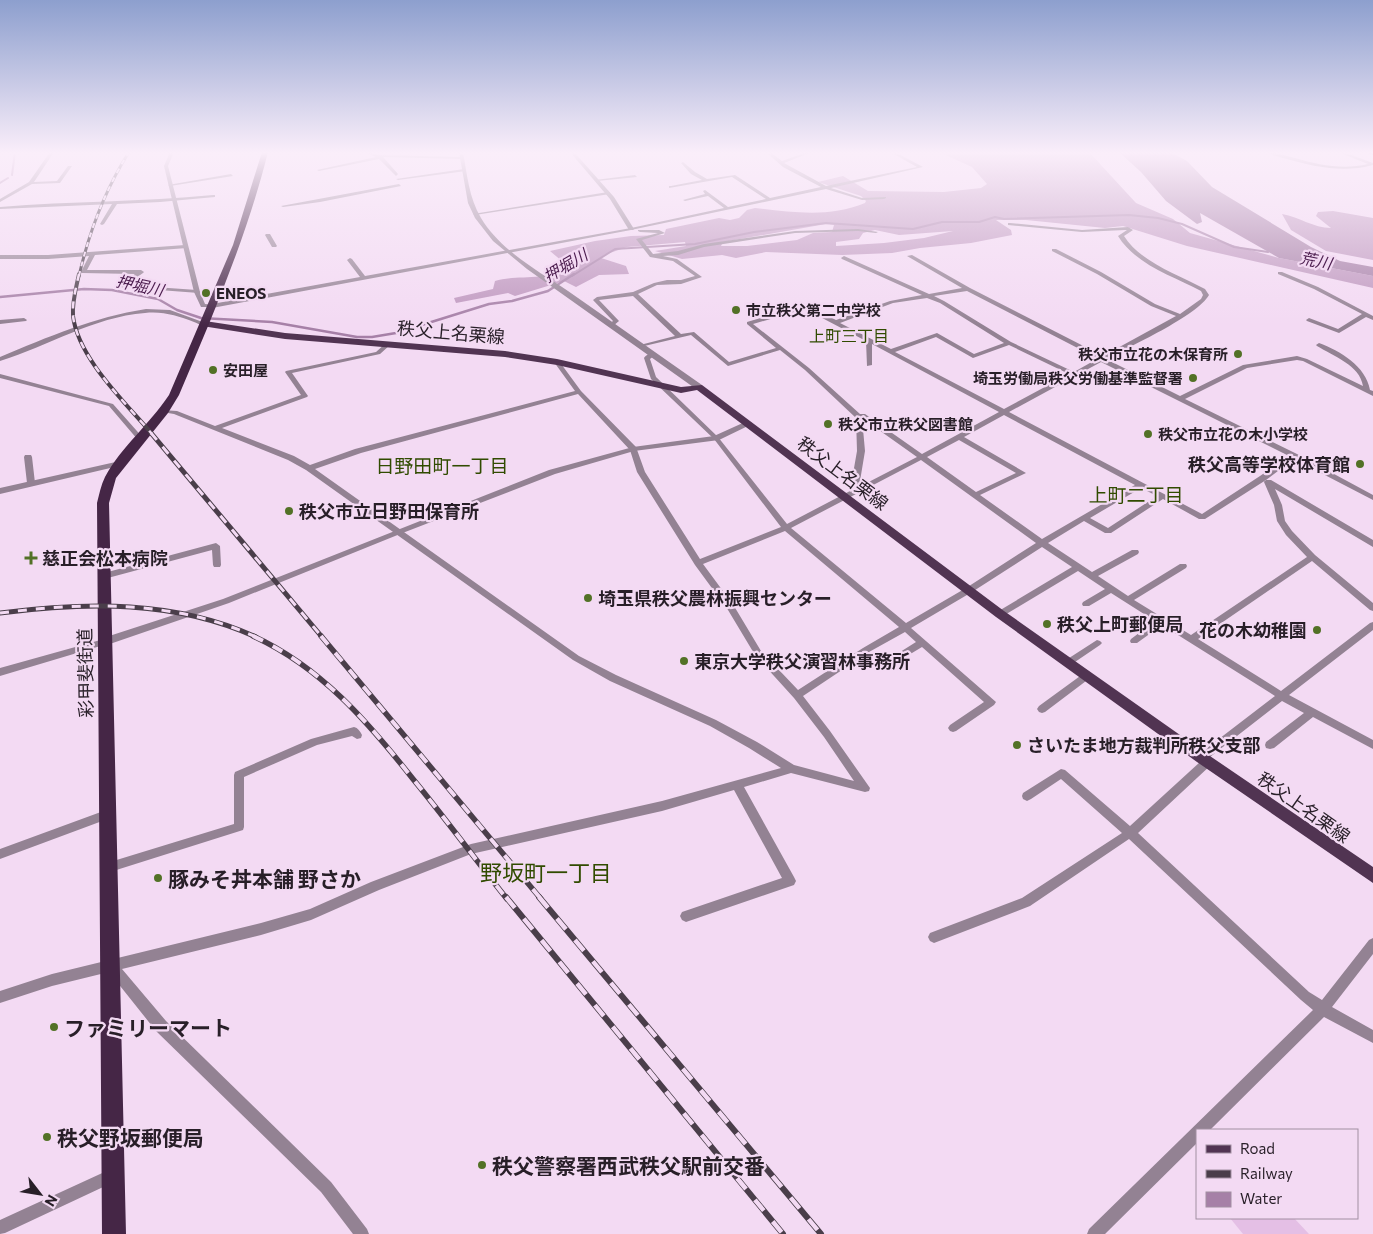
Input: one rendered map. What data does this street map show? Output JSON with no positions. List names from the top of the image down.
{
  "streets": {
    "highway": ["彩甲斐街道"],
    "main road": ["秩父上名栗線"]
  },
  "crossings": [
    ["秩父上名栗線", "彩甲斐街道"]
  ],
  "districts": [
    "上町三丁目",
    "日野田町一丁目",
    "上町二丁目",
    "野坂町一丁目"
  ],
  "water": ["荒川", "押堀川"],
  "places": {
    "other": [
      "ENEOS",
      "市立秩父第二中学校",
      "秩父市立花の木保育所",
      "安田屋",
      "埼玉労働局秩父労働基準監督署",
      "秩父市立秩父図書館",
      "秩父市立花の木小学校",
      "秩父高等学校体育館",
      "秩父市立日野田保育所",
      "埼玉県秩父農林振興センター",
      "秩父上町郵便局",
      "花の木幼稚園",
      "東京大学秩父演習林事務所",
      "さいたま地方裁判所秩父支部",
      "豚みそ丼本舗 野さか",
      "ファミリーマート",
      "秩父野坂郵便局",
      "秩父警察署西武秩父駅前交番"
    ],
    "health": ["慈正会松本病院"]
  },
  "legend": ["Road", "Railway", "Water"],
  "north": "bottom right"
}
